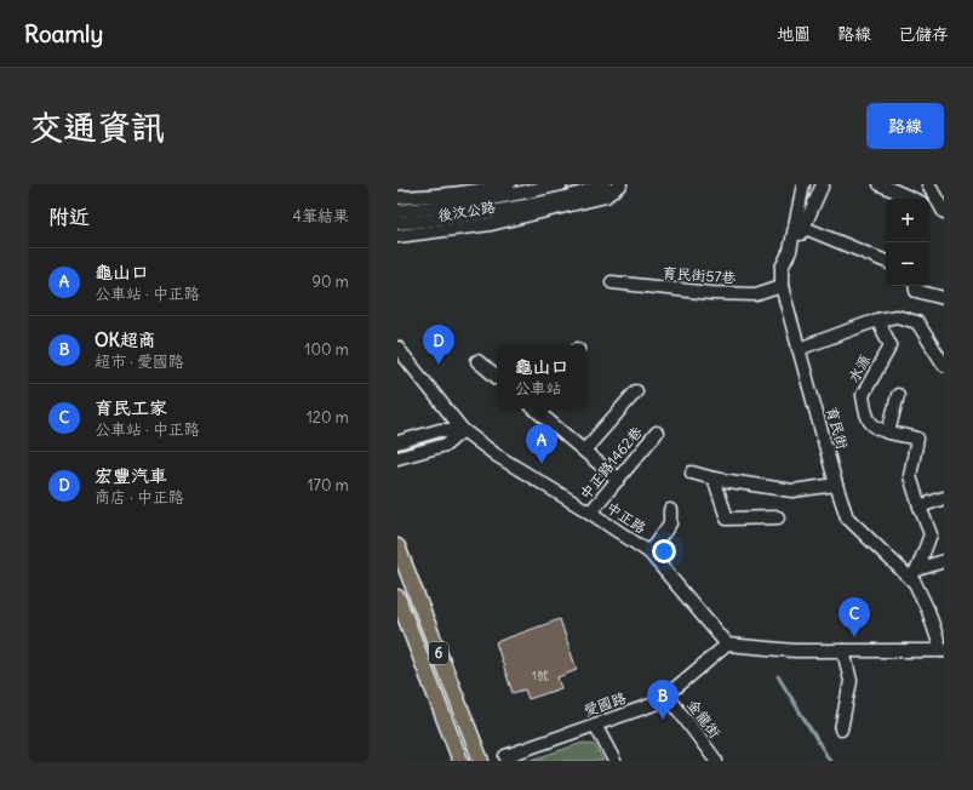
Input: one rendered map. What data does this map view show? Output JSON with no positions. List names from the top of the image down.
{
  "streets": {
    "main road": ["6"],
    "street": [
      "後汶公路",
      "育民街57巷",
      "水源",
      "育民街",
      "中正路1462巷",
      "中正路",
      "愛國路",
      "金龍街"
    ]
  },
  "crossings": [
    ["育民街57巷", "育民街"],
    ["水源", "育民街"],
    ["中正路1462巷", "中正路"],
    ["中正路", "愛國路"],
    ["愛國路", "金龍街"]
  ],
  "house_numbers": ["1號"],
  "page": {
    "header": "Roamly",
    "nav": ["地圖", "路線", "已儲存"],
    "buttons": "路線",
    "title": "交通資訊",
    "heading": ["附近", "4筆結果"],
    "map_buttons": ["+", "−"],
    "list": [
      {
        "mark": "A",
        "name": "龜山口",
        "note": "公車站 · 中正路",
        "value": "90 m"
      },
      {
        "mark": "B",
        "name": "OK超商",
        "note": "超市 · 愛國路",
        "value": "100 m"
      },
      {
        "mark": "C",
        "name": "育民工家",
        "note": "公車站 · 中正路",
        "value": "120 m"
      },
      {
        "mark": "D",
        "name": "宏豐汽車",
        "note": "商店 · 中正路",
        "value": "170 m"
      }
    ],
    "pins": [
      "D",
      "A",
      "C",
      "B"
    ],
    "popup": ["龜山口", "公車站"]
  }
}
